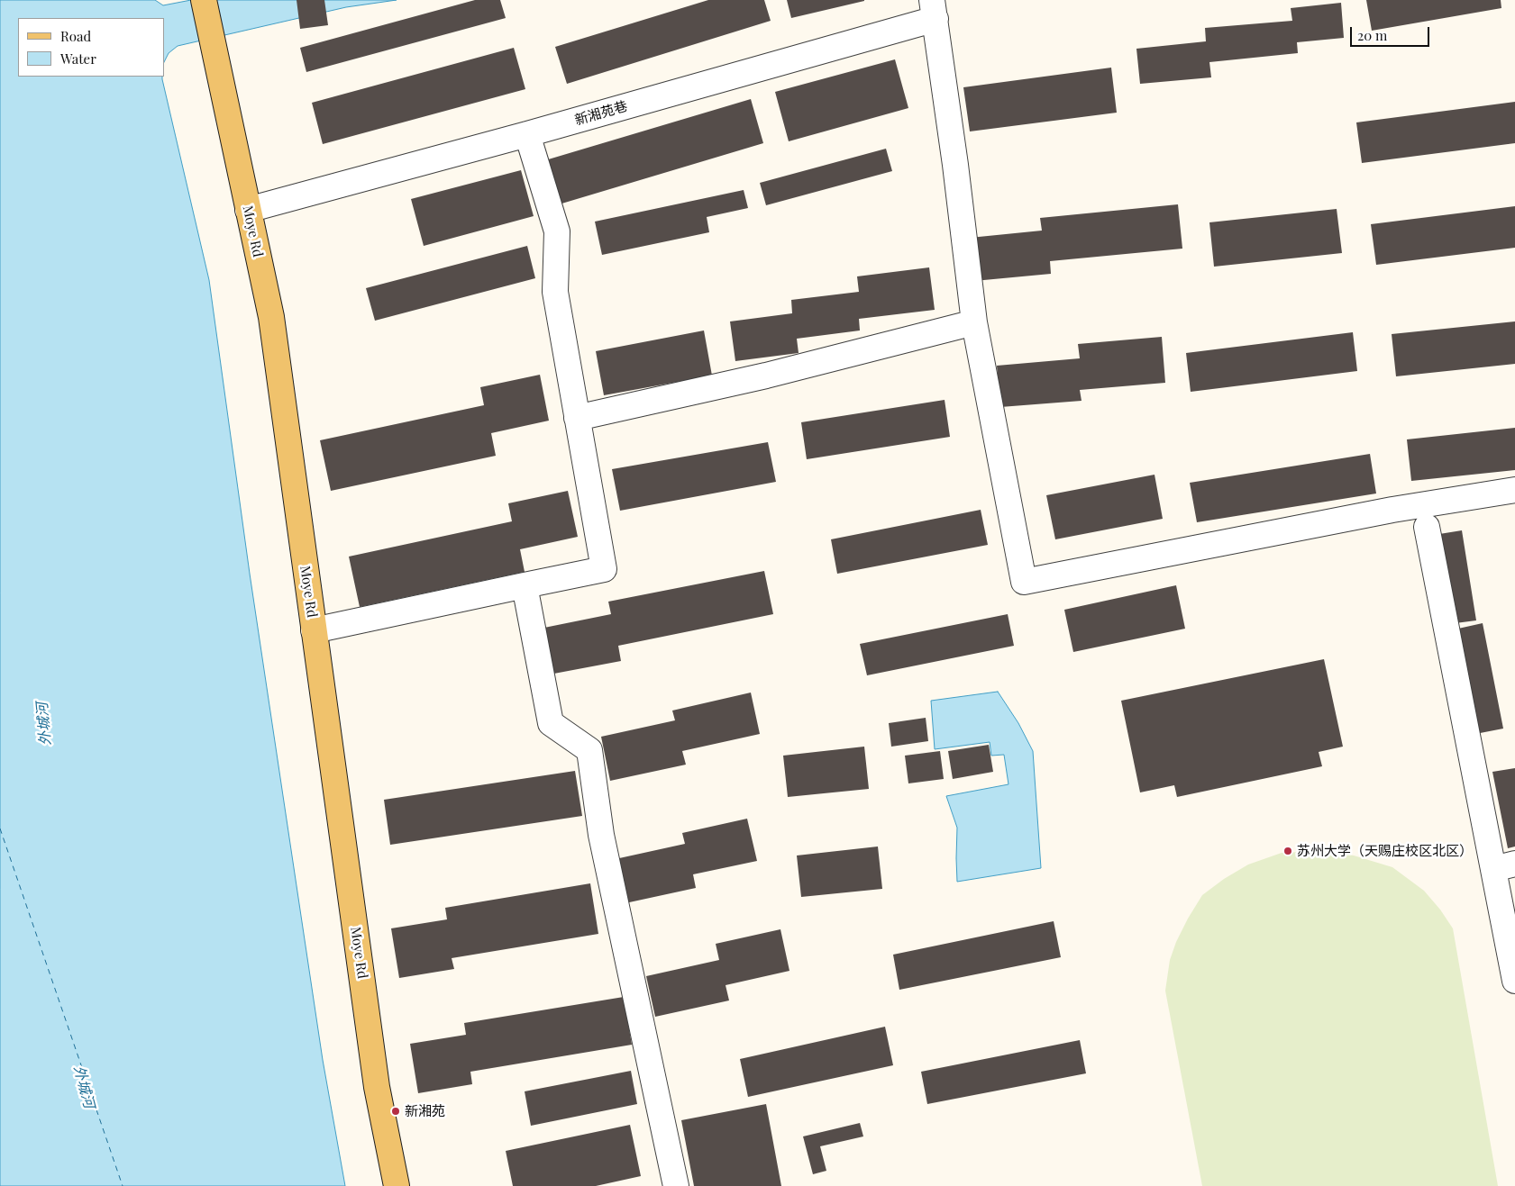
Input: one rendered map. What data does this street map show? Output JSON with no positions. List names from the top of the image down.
{
  "streets": {
    "main road": ["Moye Rd"],
    "street": ["新湘苑巷"]
  },
  "crossings": [
    ["新湘苑巷", "Moye Rd"]
  ],
  "water": ["外城河"],
  "places": ["苏州大学（天赐庄校区北区）", "新湘苑"],
  "legend": ["Road", "Water"],
  "scale_bar": "20 m"
}
